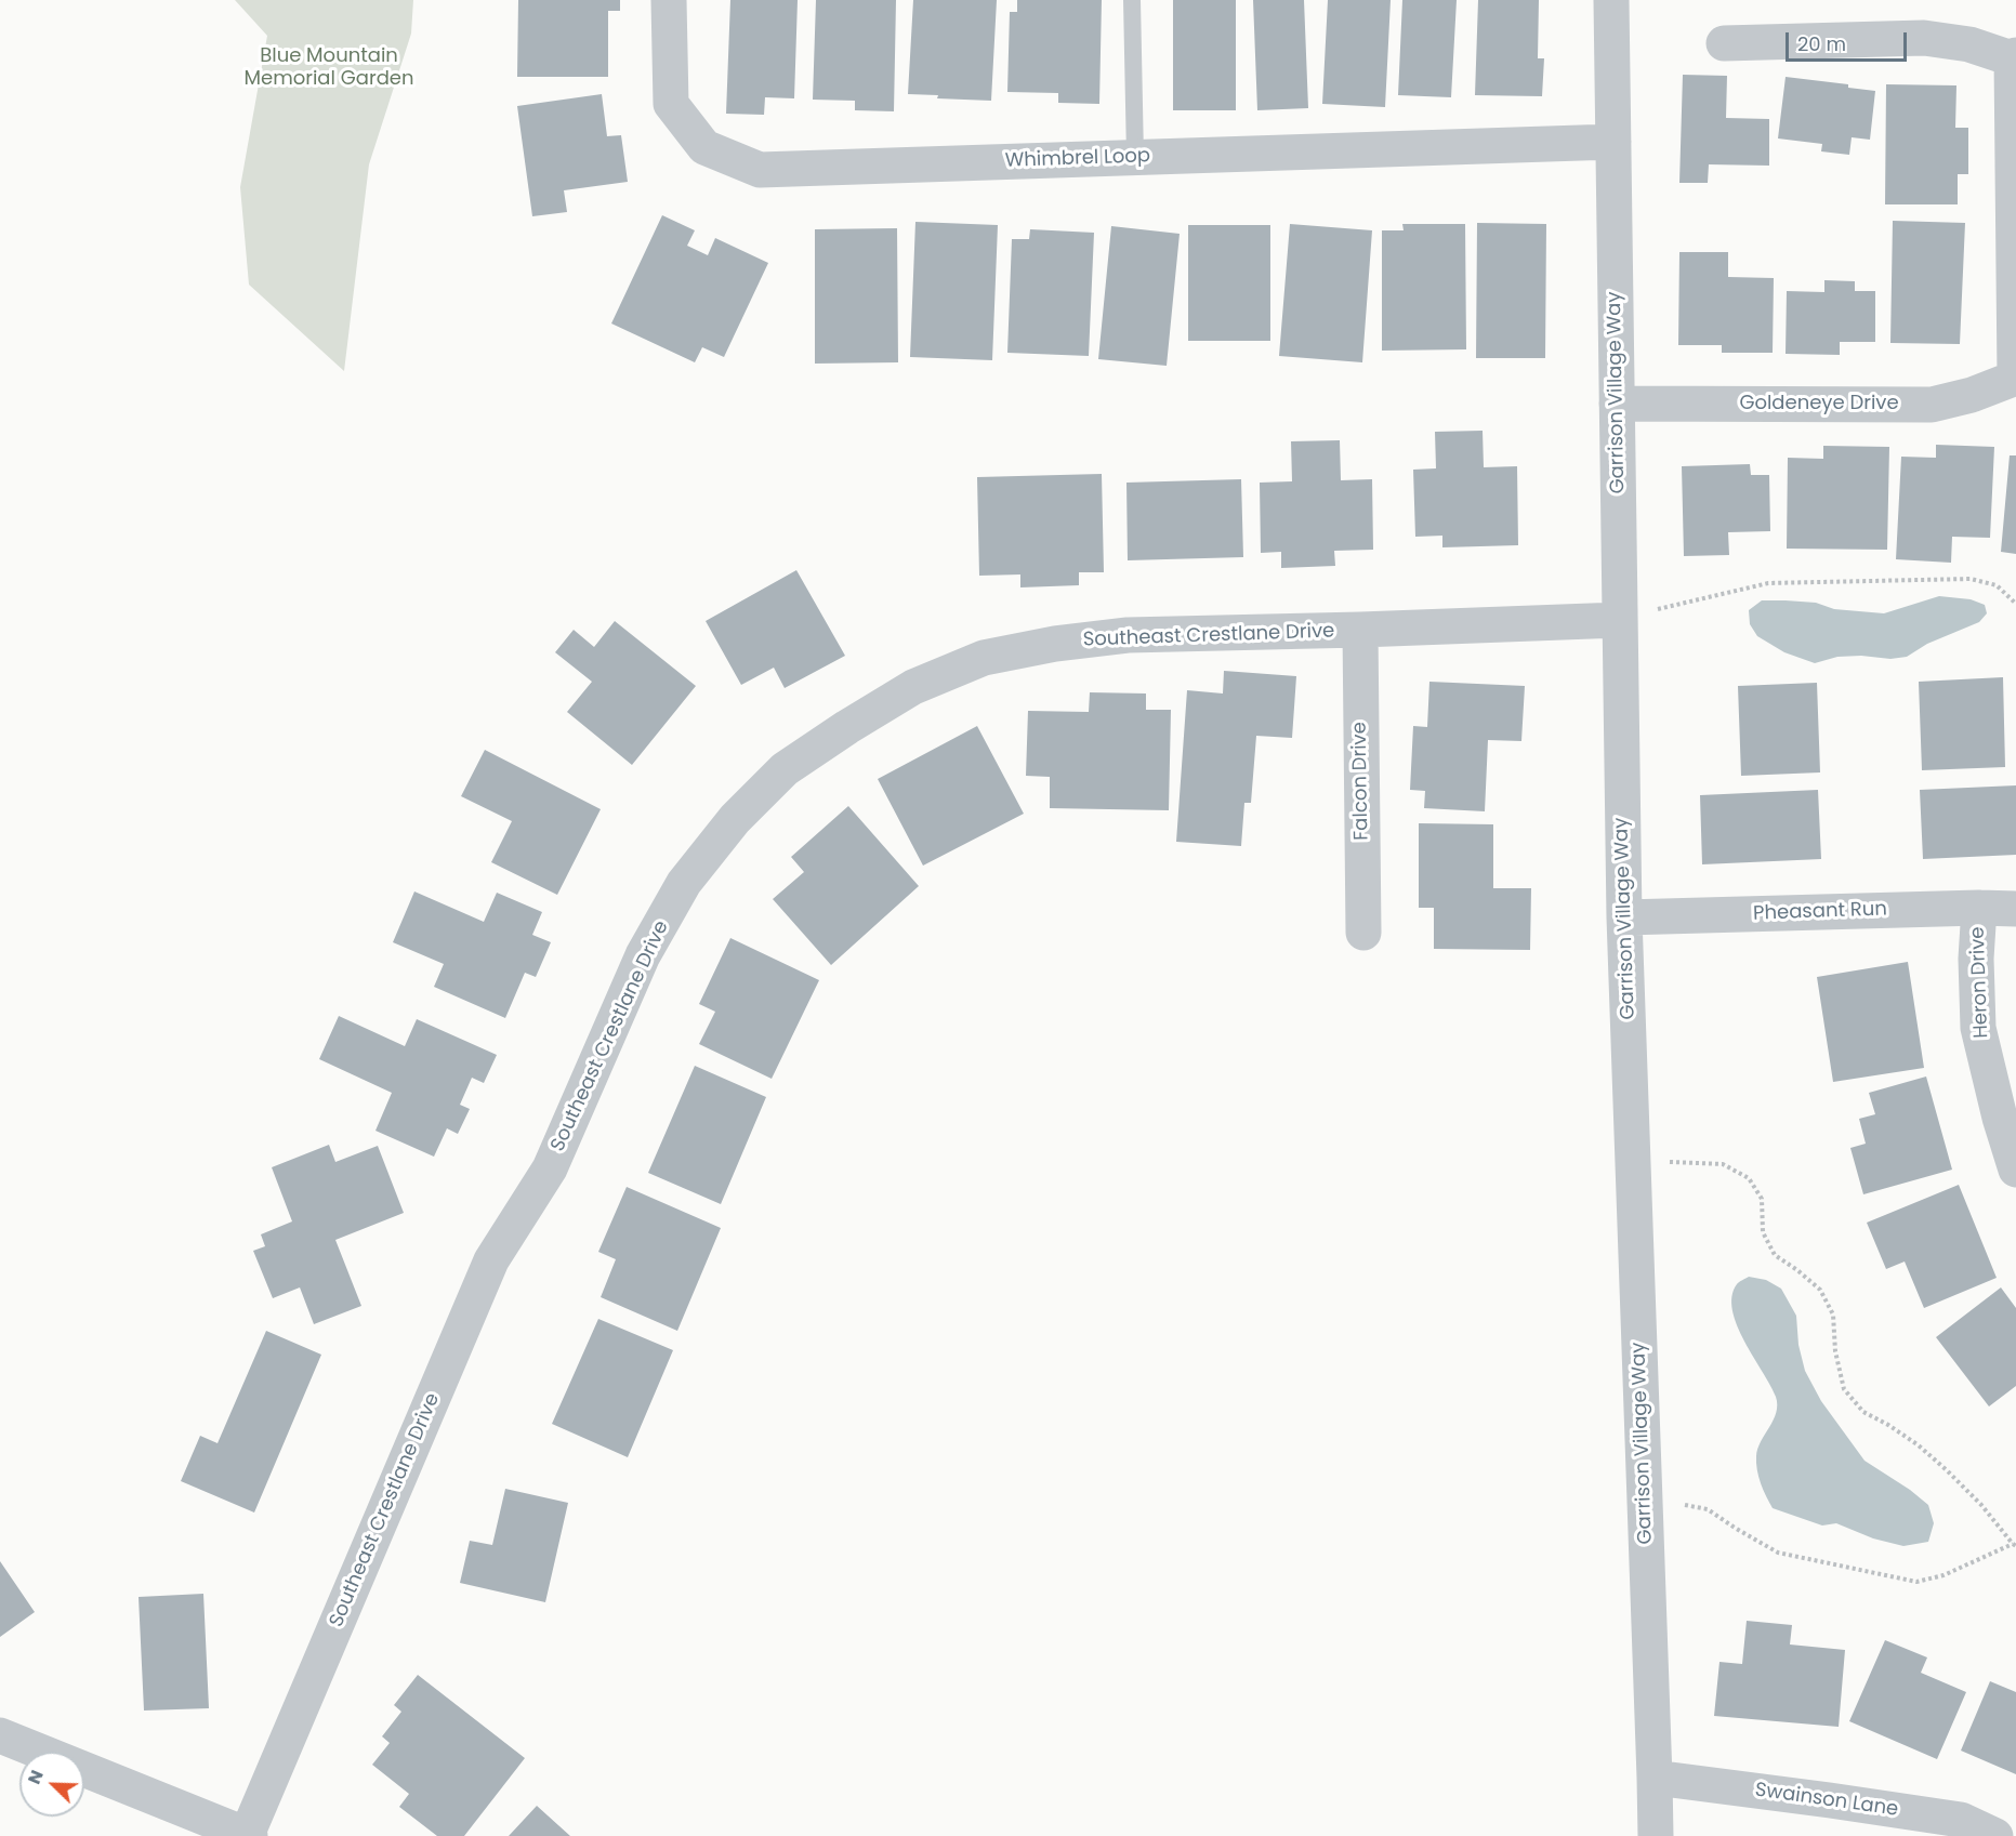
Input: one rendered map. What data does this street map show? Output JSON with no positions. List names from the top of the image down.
{
  "streets": {
    "street": [
      "Whimbrel Loop",
      "Garrison Village Way",
      "Goldeneye Drive",
      "Southeast Crestlane Drive",
      "Falcon Drive",
      "Pheasant Run",
      "Heron Drive",
      "Swainson Lane"
    ]
  },
  "crossings": [
    ["Whimbrel Loop", "Garrison Village Way"],
    ["Garrison Village Way", "Goldeneye Drive"],
    ["Garrison Village Way", "Southeast Crestlane Drive"],
    ["Garrison Village Way", "Pheasant Run"],
    ["Garrison Village Way", "Swainson Lane"],
    ["Southeast Crestlane Drive", "Falcon Drive"],
    ["Pheasant Run", "Heron Drive"]
  ],
  "parks": ["Blue Mountain Memorial Garden"],
  "scale_bar": "20 m",
  "north": "top left"
}
